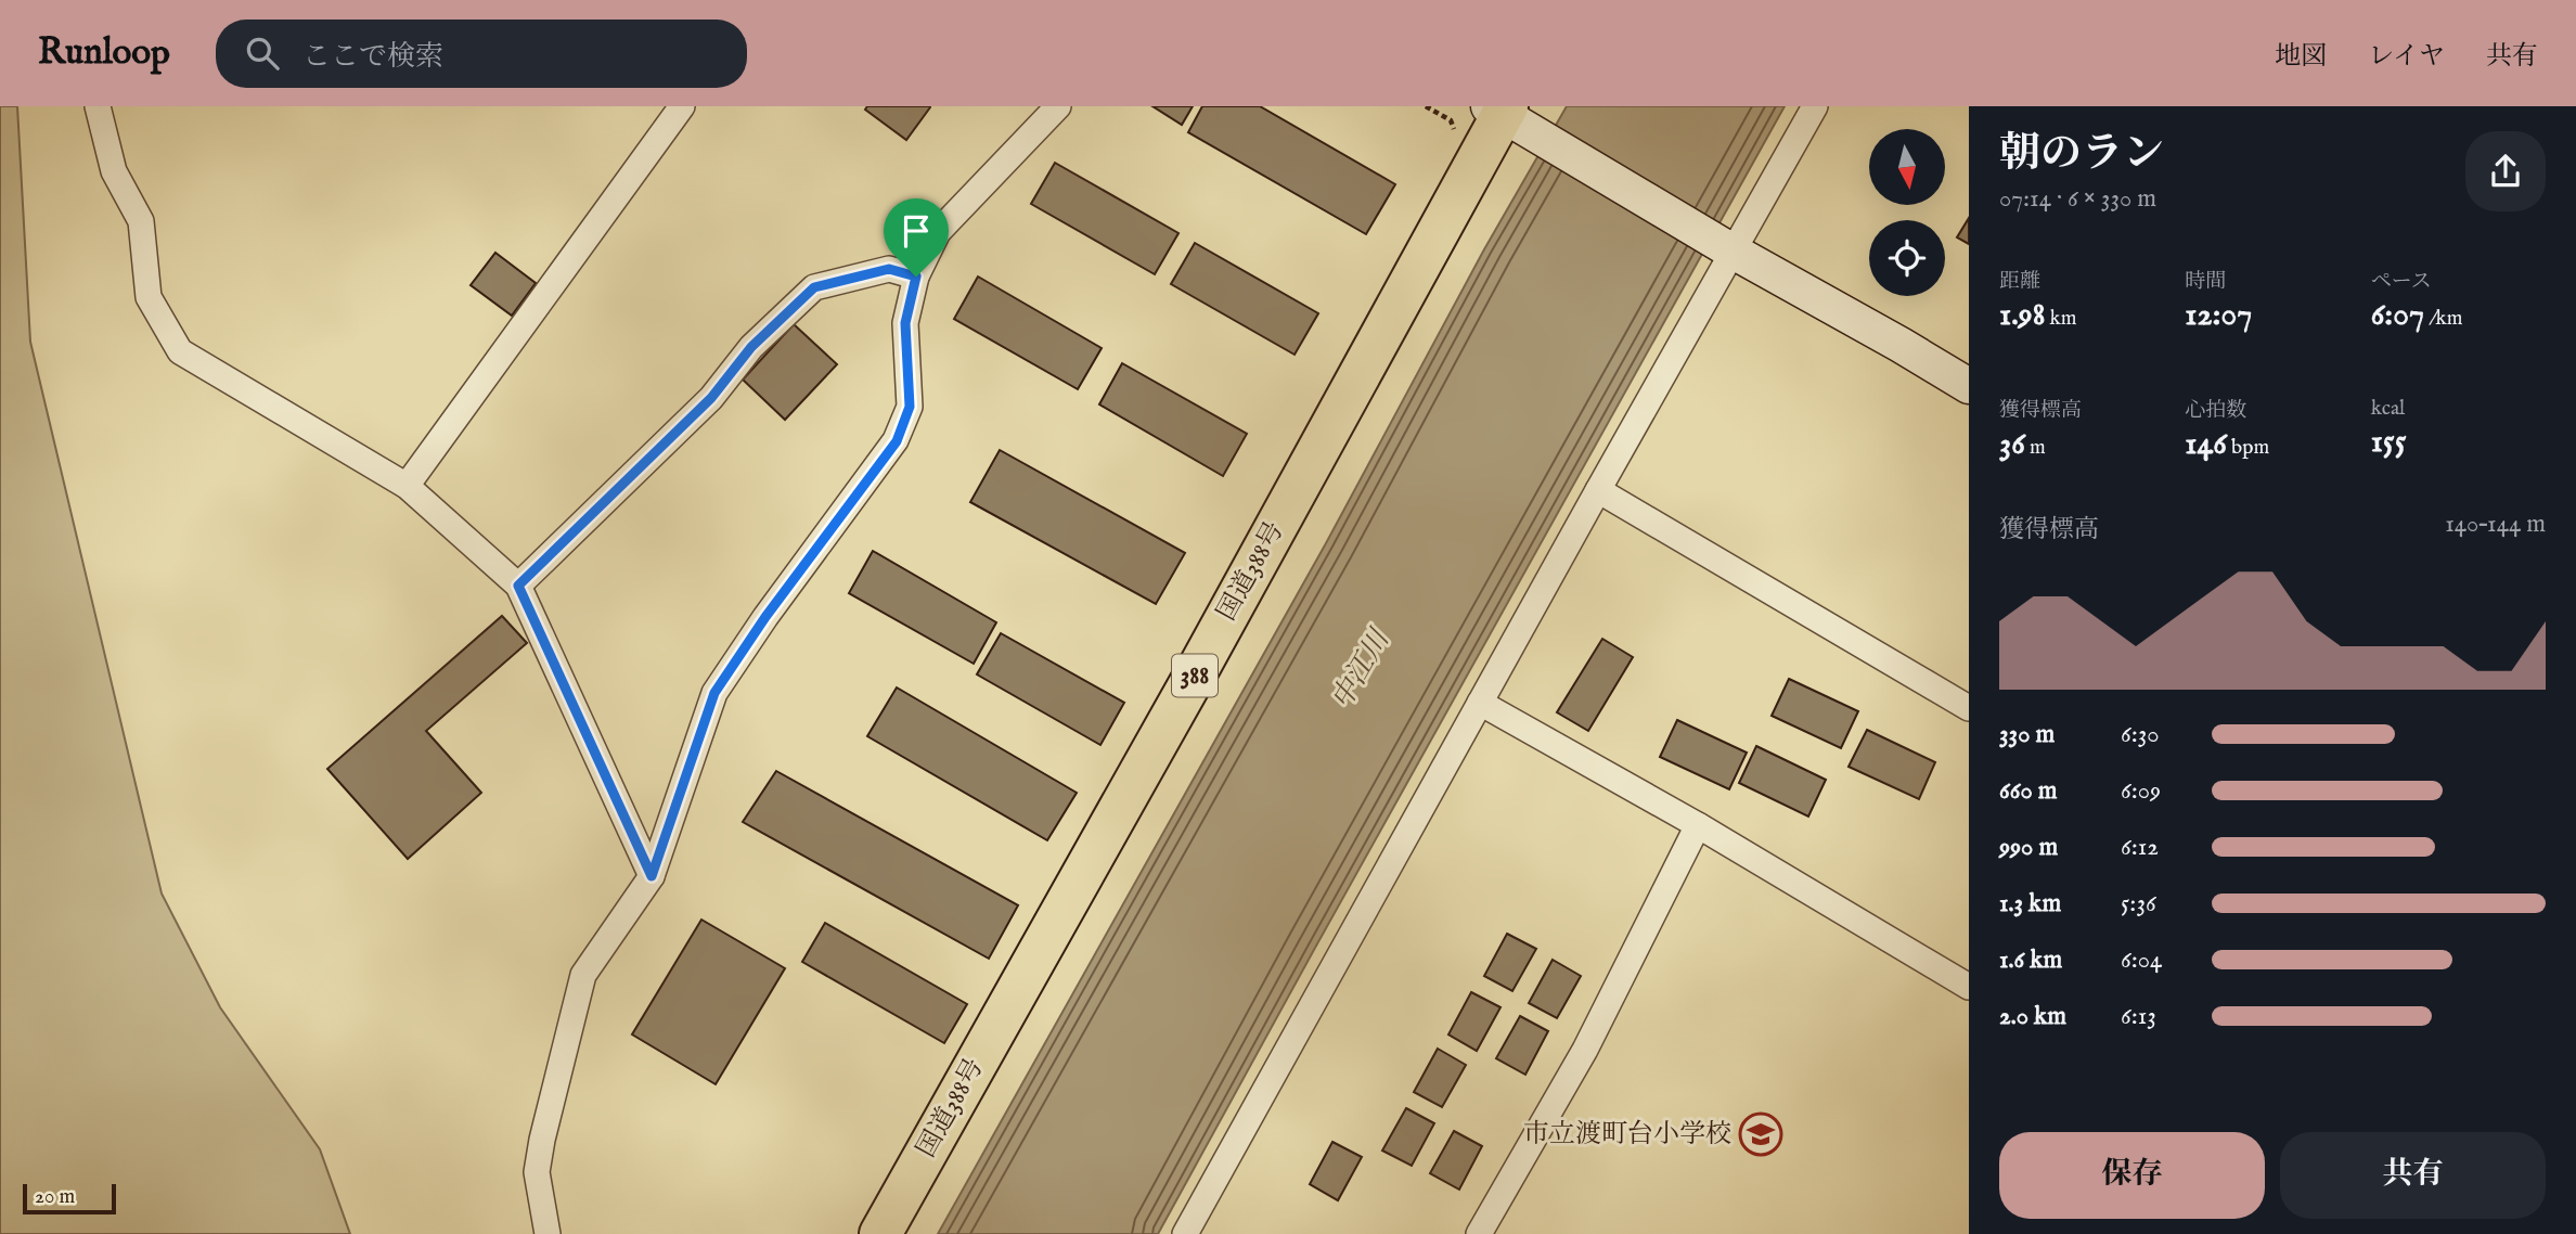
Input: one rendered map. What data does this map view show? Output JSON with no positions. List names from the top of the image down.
{
  "streets": {
    "highway": ["国道388号", "388"]
  },
  "water": ["中江川"],
  "places": {
    "school or university": ["市立渡町台小学校"]
  },
  "scale_bar": "20 m",
  "north": "bottom",
  "page": {
    "header": "Runloop",
    "search": "ここで検索",
    "nav": ["地図", "レイヤ", "共有"],
    "heading": ["朝のラン", "07:14 · 6 × 330 m"],
    "stats": [
      ["距離", "1.98 km"],
      ["時間", "12:07"],
      ["ペース", "6:07 /km"],
      ["獲得標高", "36 m"],
      ["心拍数", "146 bpm"],
      ["kcal", "155"]
    ],
    "chart": ["獲得標高", "140–144 m"],
    "list": [
      {
        "name": "330 m",
        "note": "6:30"
      },
      {
        "name": "660 m",
        "note": "6:09"
      },
      {
        "name": "990 m",
        "note": "6:12"
      },
      {
        "name": "1.3 km",
        "note": "5:36"
      },
      {
        "name": "1.6 km",
        "note": "6:04"
      },
      {
        "name": "2.0 km",
        "note": "6:13"
      }
    ],
    "buttons": ["保存", "共有"],
    "scale": "20 m"
  }
}
